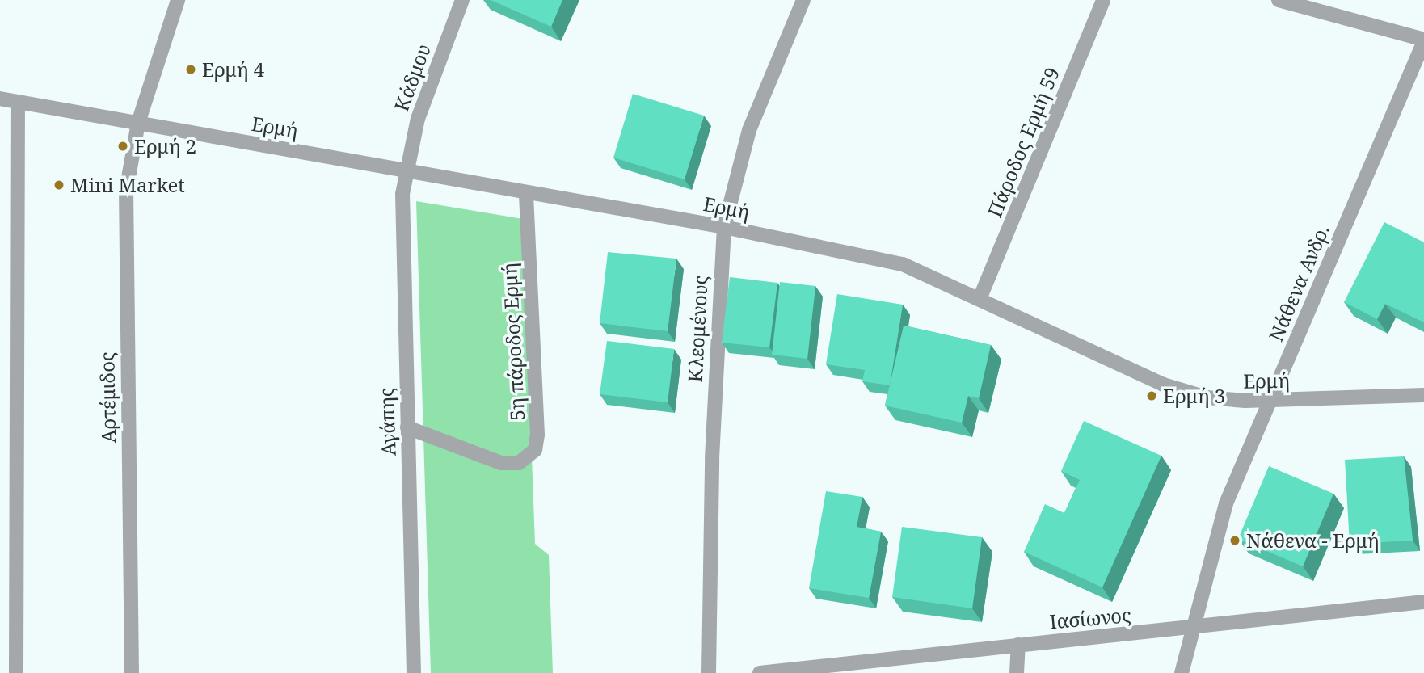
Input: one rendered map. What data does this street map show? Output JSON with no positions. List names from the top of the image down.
{
  "streets": {
    "street": [
      "Κάδμου",
      "Ερμή",
      "Πάροδος Ερμή 59",
      "Νάθενα Ανδρ.",
      "Κλεομένους",
      "5η πάροδος Ερμή",
      "Αρτέμιδος",
      "Αγάπης",
      "Ιασίωνος"
    ]
  },
  "crossings": [
    ["Κάδμου", "Ερμή"],
    ["Κάδμου", "Αγάπης"],
    ["Ερμή", "Πάροδος Ερμή 59"],
    ["Ερμή", "Νάθενα Ανδρ."],
    ["Ερμή", "Κλεομένους"],
    ["Ερμή", "5η πάροδος Ερμή"],
    ["Ερμή", "Αρτέμιδος"],
    ["Ερμή", "Αγάπης"],
    ["Νάθενα Ανδρ.", "Ιασίωνος"],
    ["5η πάροδος Ερμή", "Αγάπης"]
  ],
  "places": [
    "Ερμή 4",
    "Ερμή 2",
    "Mini Market",
    "Ερμή 3",
    "Νάθενα - Ερμή"
  ]
}
